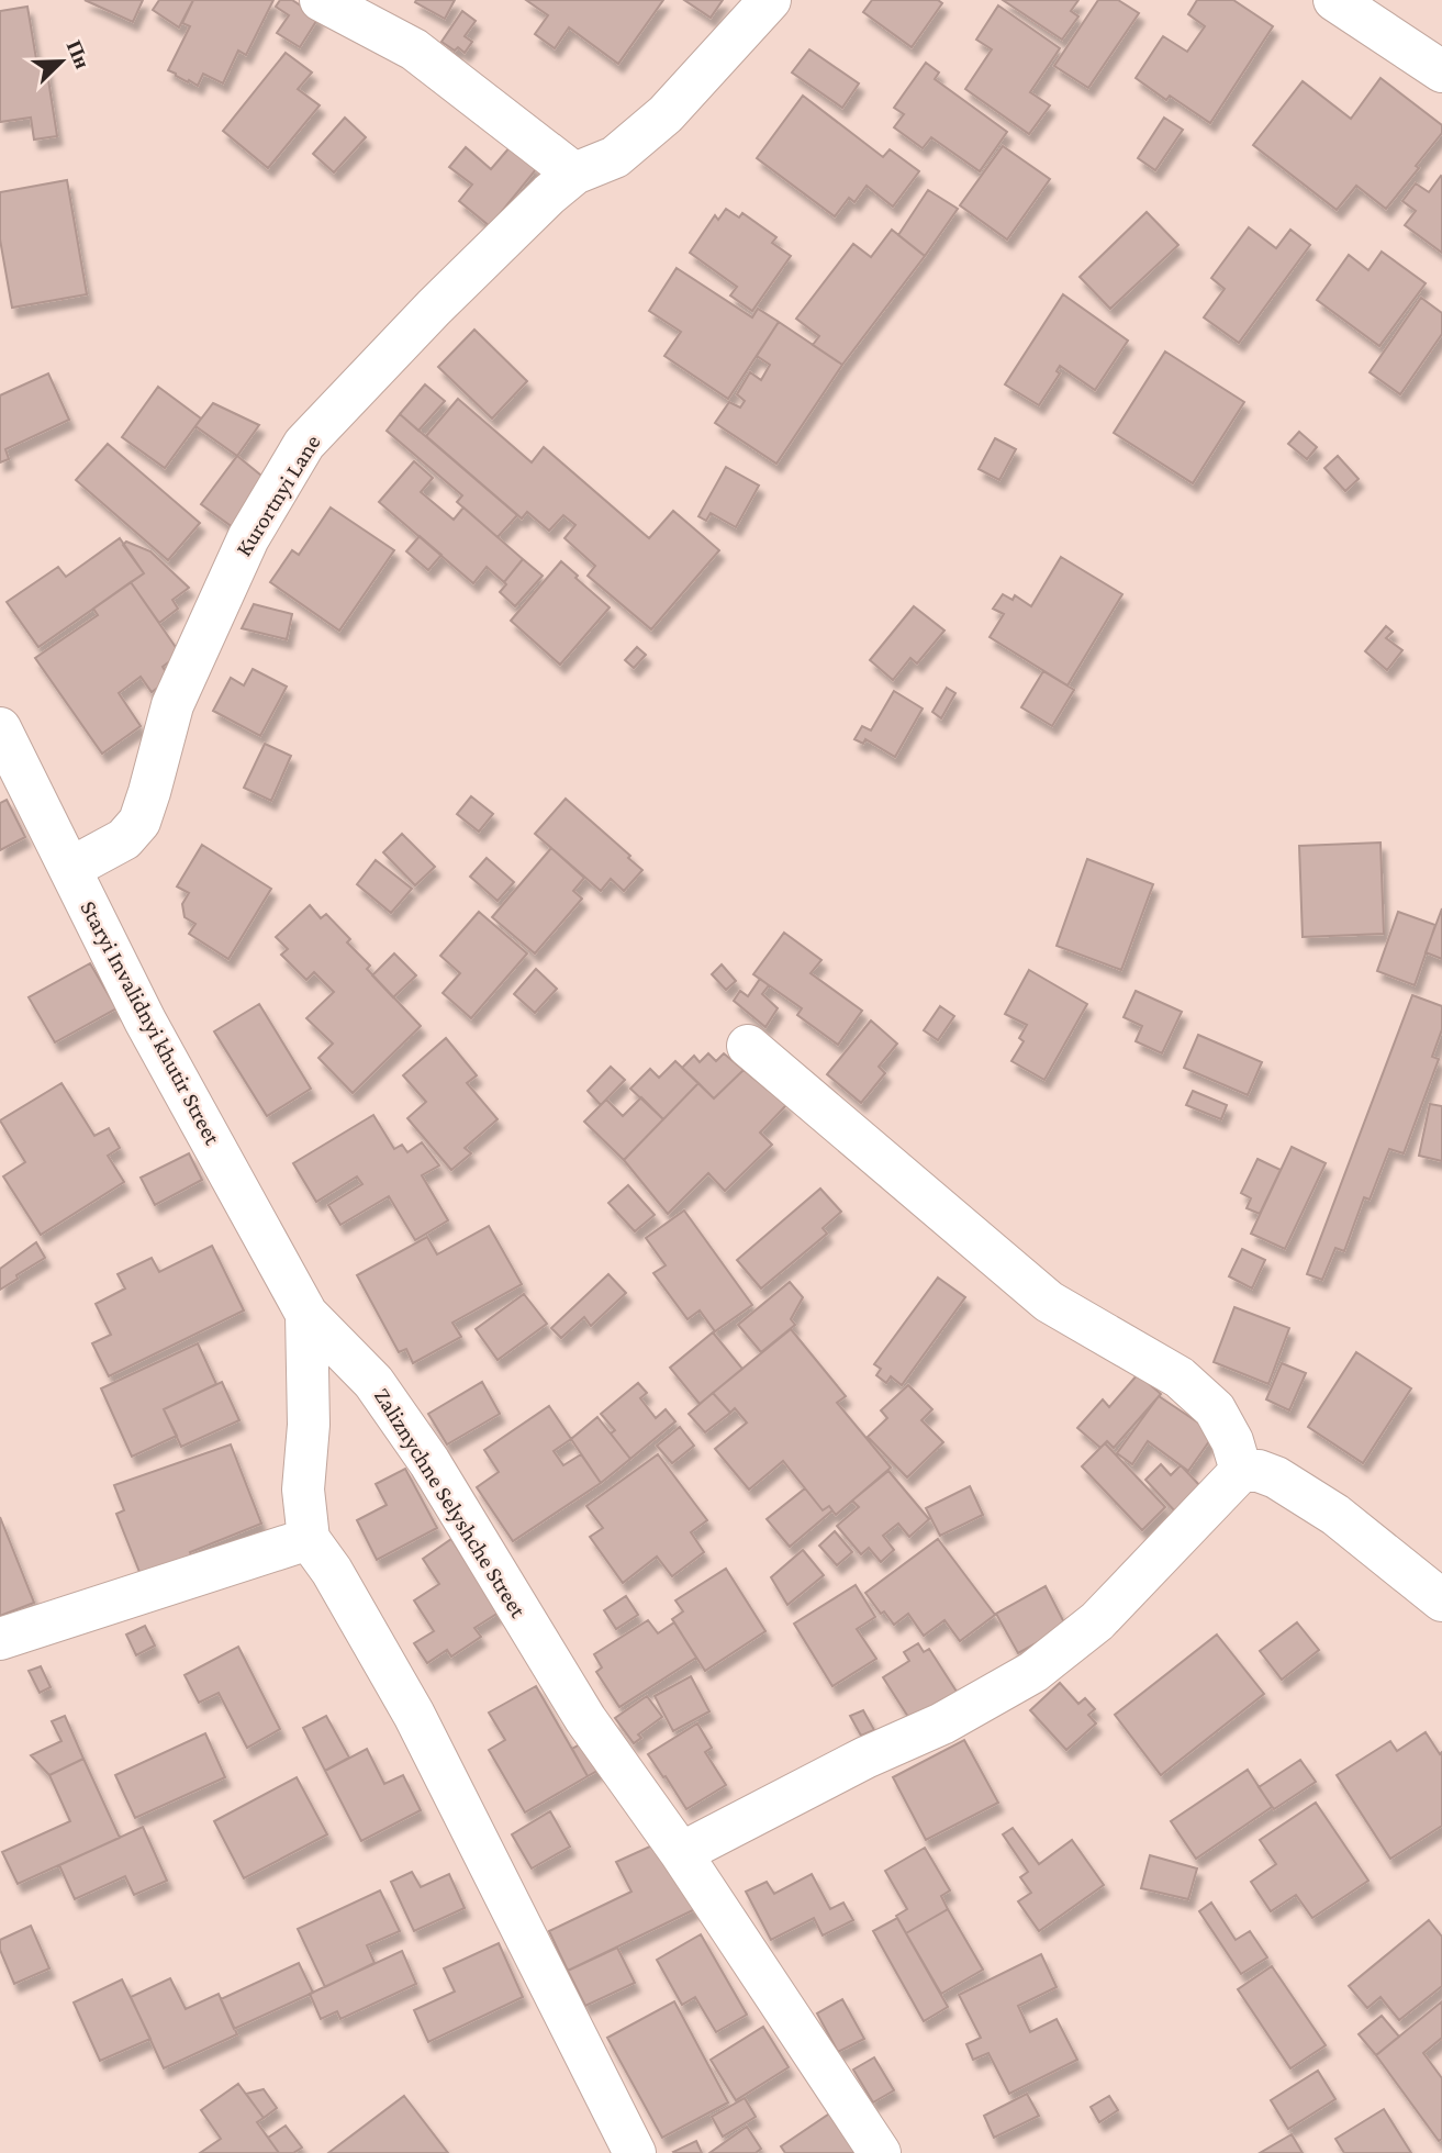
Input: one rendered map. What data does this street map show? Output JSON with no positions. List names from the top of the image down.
{
  "streets": {
    "street": ["Kurortnyi Lane", "Staryi Invalidnyi khutir Street", "Zaliznychne Selyshche Street"]
  },
  "crossings": [
    ["Kurortnyi Lane", "Staryi Invalidnyi khutir Street"],
    ["Staryi Invalidnyi khutir Street", "Zaliznychne Selyshche Street"]
  ],
  "north": "top right"
}
